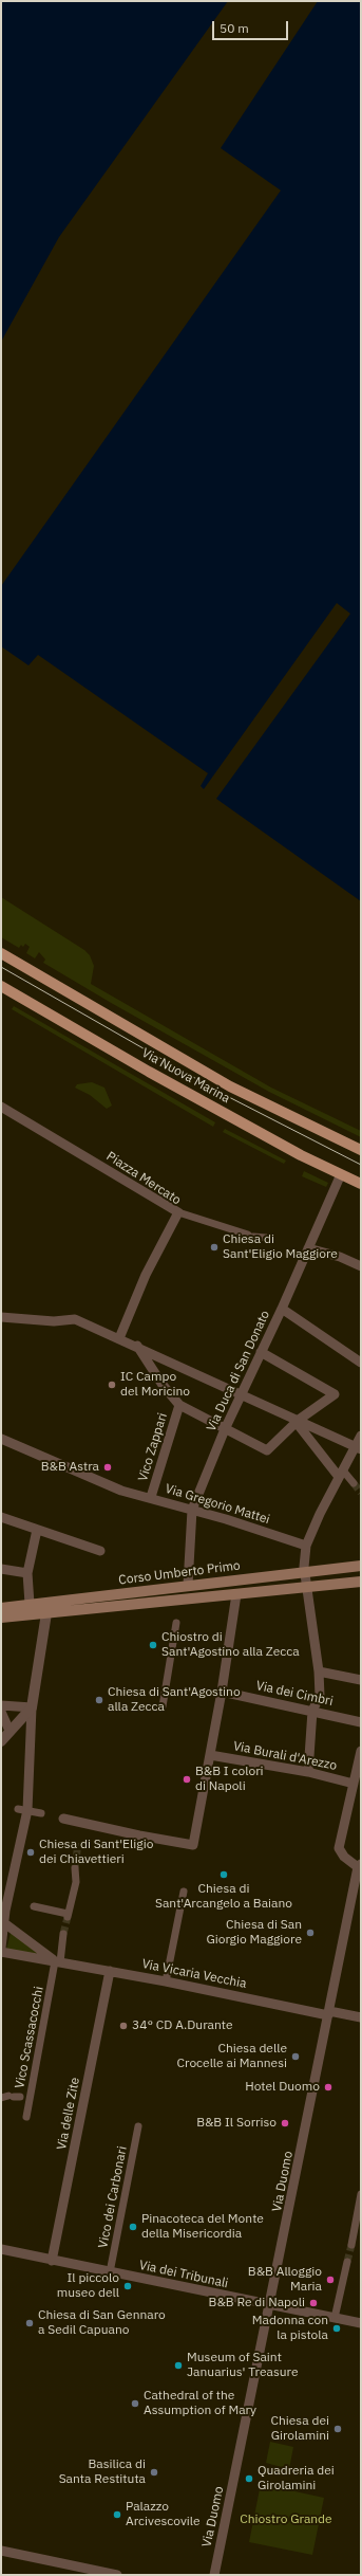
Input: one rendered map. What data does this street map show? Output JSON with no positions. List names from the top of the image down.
{
  "streets": {
    "main road": ["Via Nuova Marina", "Corso Umberto Primo"],
    "street": [
      "Piazza Mercato",
      "Via Duca di San Donato",
      "Vico Zappari",
      "Via Gregorio Mattei",
      "Via dei Cimbri",
      "Via Burali d'Arezzo",
      "Via Vicaria Vecchia",
      "Vico Scassacocchi",
      "Via delle Zite",
      "Via Duomo",
      "Vico dei Carbonari",
      "Via dei Tribunali"
    ]
  },
  "crossings": [
    ["Via Nuova Marina", "Via Duca di San Donato"],
    ["Via Duca di San Donato", "Via Gregorio Mattei"],
    ["Via Duca di San Donato", "Corso Umberto Primo"],
    ["Vico Zappari", "Via Gregorio Mattei"],
    ["Via Burali d'Arezzo", "Via Duomo"],
    ["Via Vicaria Vecchia", "Vico Scassacocchi"],
    ["Via Vicaria Vecchia", "Via delle Zite"],
    ["Via Vicaria Vecchia", "Via Duomo"],
    ["Via delle Zite", "Via dei Tribunali"],
    ["Via Duomo", "Via dei Tribunali"],
    ["Vico dei Carbonari", "Via dei Tribunali"]
  ],
  "parks": ["Chiostro Grande"],
  "places": [
    "Chiesa di Sant'Eligio Maggiore",
    "IC Campo del Moricino",
    "B&B Astra",
    "Chiostro di Sant'Agostino alla Zecca",
    "Chiesa di Sant'Agostino alla Zecca",
    "B&B I colori di Napoli",
    "Chiesa di Sant'Eligio dei Chiavettieri",
    "Chiesa di Sant'Arcangelo a Baiano",
    "Chiesa di San Giorgio Maggiore",
    "34° CD A.Durante",
    "Chiesa delle Crocelle ai Mannesi",
    "Hotel Duomo",
    "B&B Il Sorriso",
    "Pinacoteca del Monte della Misericordia",
    "B&B Alloggio Maria",
    "Il piccolo museo dell",
    "B&B Re di Napoli",
    "Chiesa di San Gennaro a Sedil Capuano",
    "Madonna con la pistola",
    "Museum of Saint Januarius' Treasure",
    "Cathedral of the Assumption of Mary",
    "Chiesa dei Girolamini",
    "Basilica di Santa Restituta",
    "Quadreria dei Girolamini",
    "Palazzo Arcivescovile"
  ],
  "scale_bar": "50 m"
}
